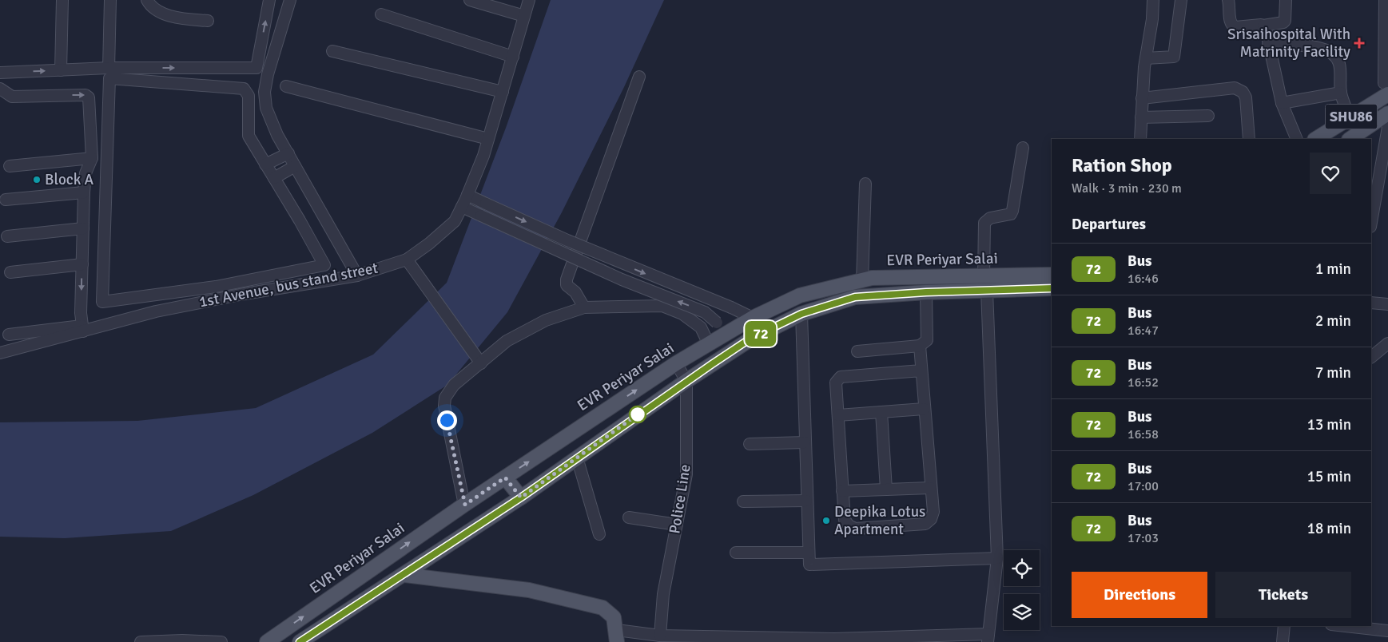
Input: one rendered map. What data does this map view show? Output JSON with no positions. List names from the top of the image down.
{
  "streets": {
    "main road": ["SHU86", "EVR Periyar Salai"],
    "street": ["1st Avenue, bus stand street", "Police Line"]
  },
  "places": {
    "health": ["Srisaihospital With Matrinity Facility"],
    "other": ["Block A", "Deepika Lotus Apartment"]
  },
  "lines": ["bus line 72"],
  "page": {
    "on_map": "72",
    "heading": [
      ["Ration Shop", "Walk · 3 min · 230 m"],
      "Departures"
    ],
    "list": [
      {
        "mark": "72",
        "name": "Bus",
        "note": "16:46",
        "value": "1 min"
      },
      {
        "mark": "72",
        "name": "Bus",
        "note": "16:47",
        "value": "2 min"
      },
      {
        "mark": "72",
        "name": "Bus",
        "note": "16:52",
        "value": "7 min"
      },
      {
        "mark": "72",
        "name": "Bus",
        "note": "16:58",
        "value": "13 min"
      },
      {
        "mark": "72",
        "name": "Bus",
        "note": "17:00",
        "value": "15 min"
      },
      {
        "mark": "72",
        "name": "Bus",
        "note": "17:03",
        "value": "18 min"
      }
    ],
    "buttons": ["Directions", "Tickets"]
  }
}
